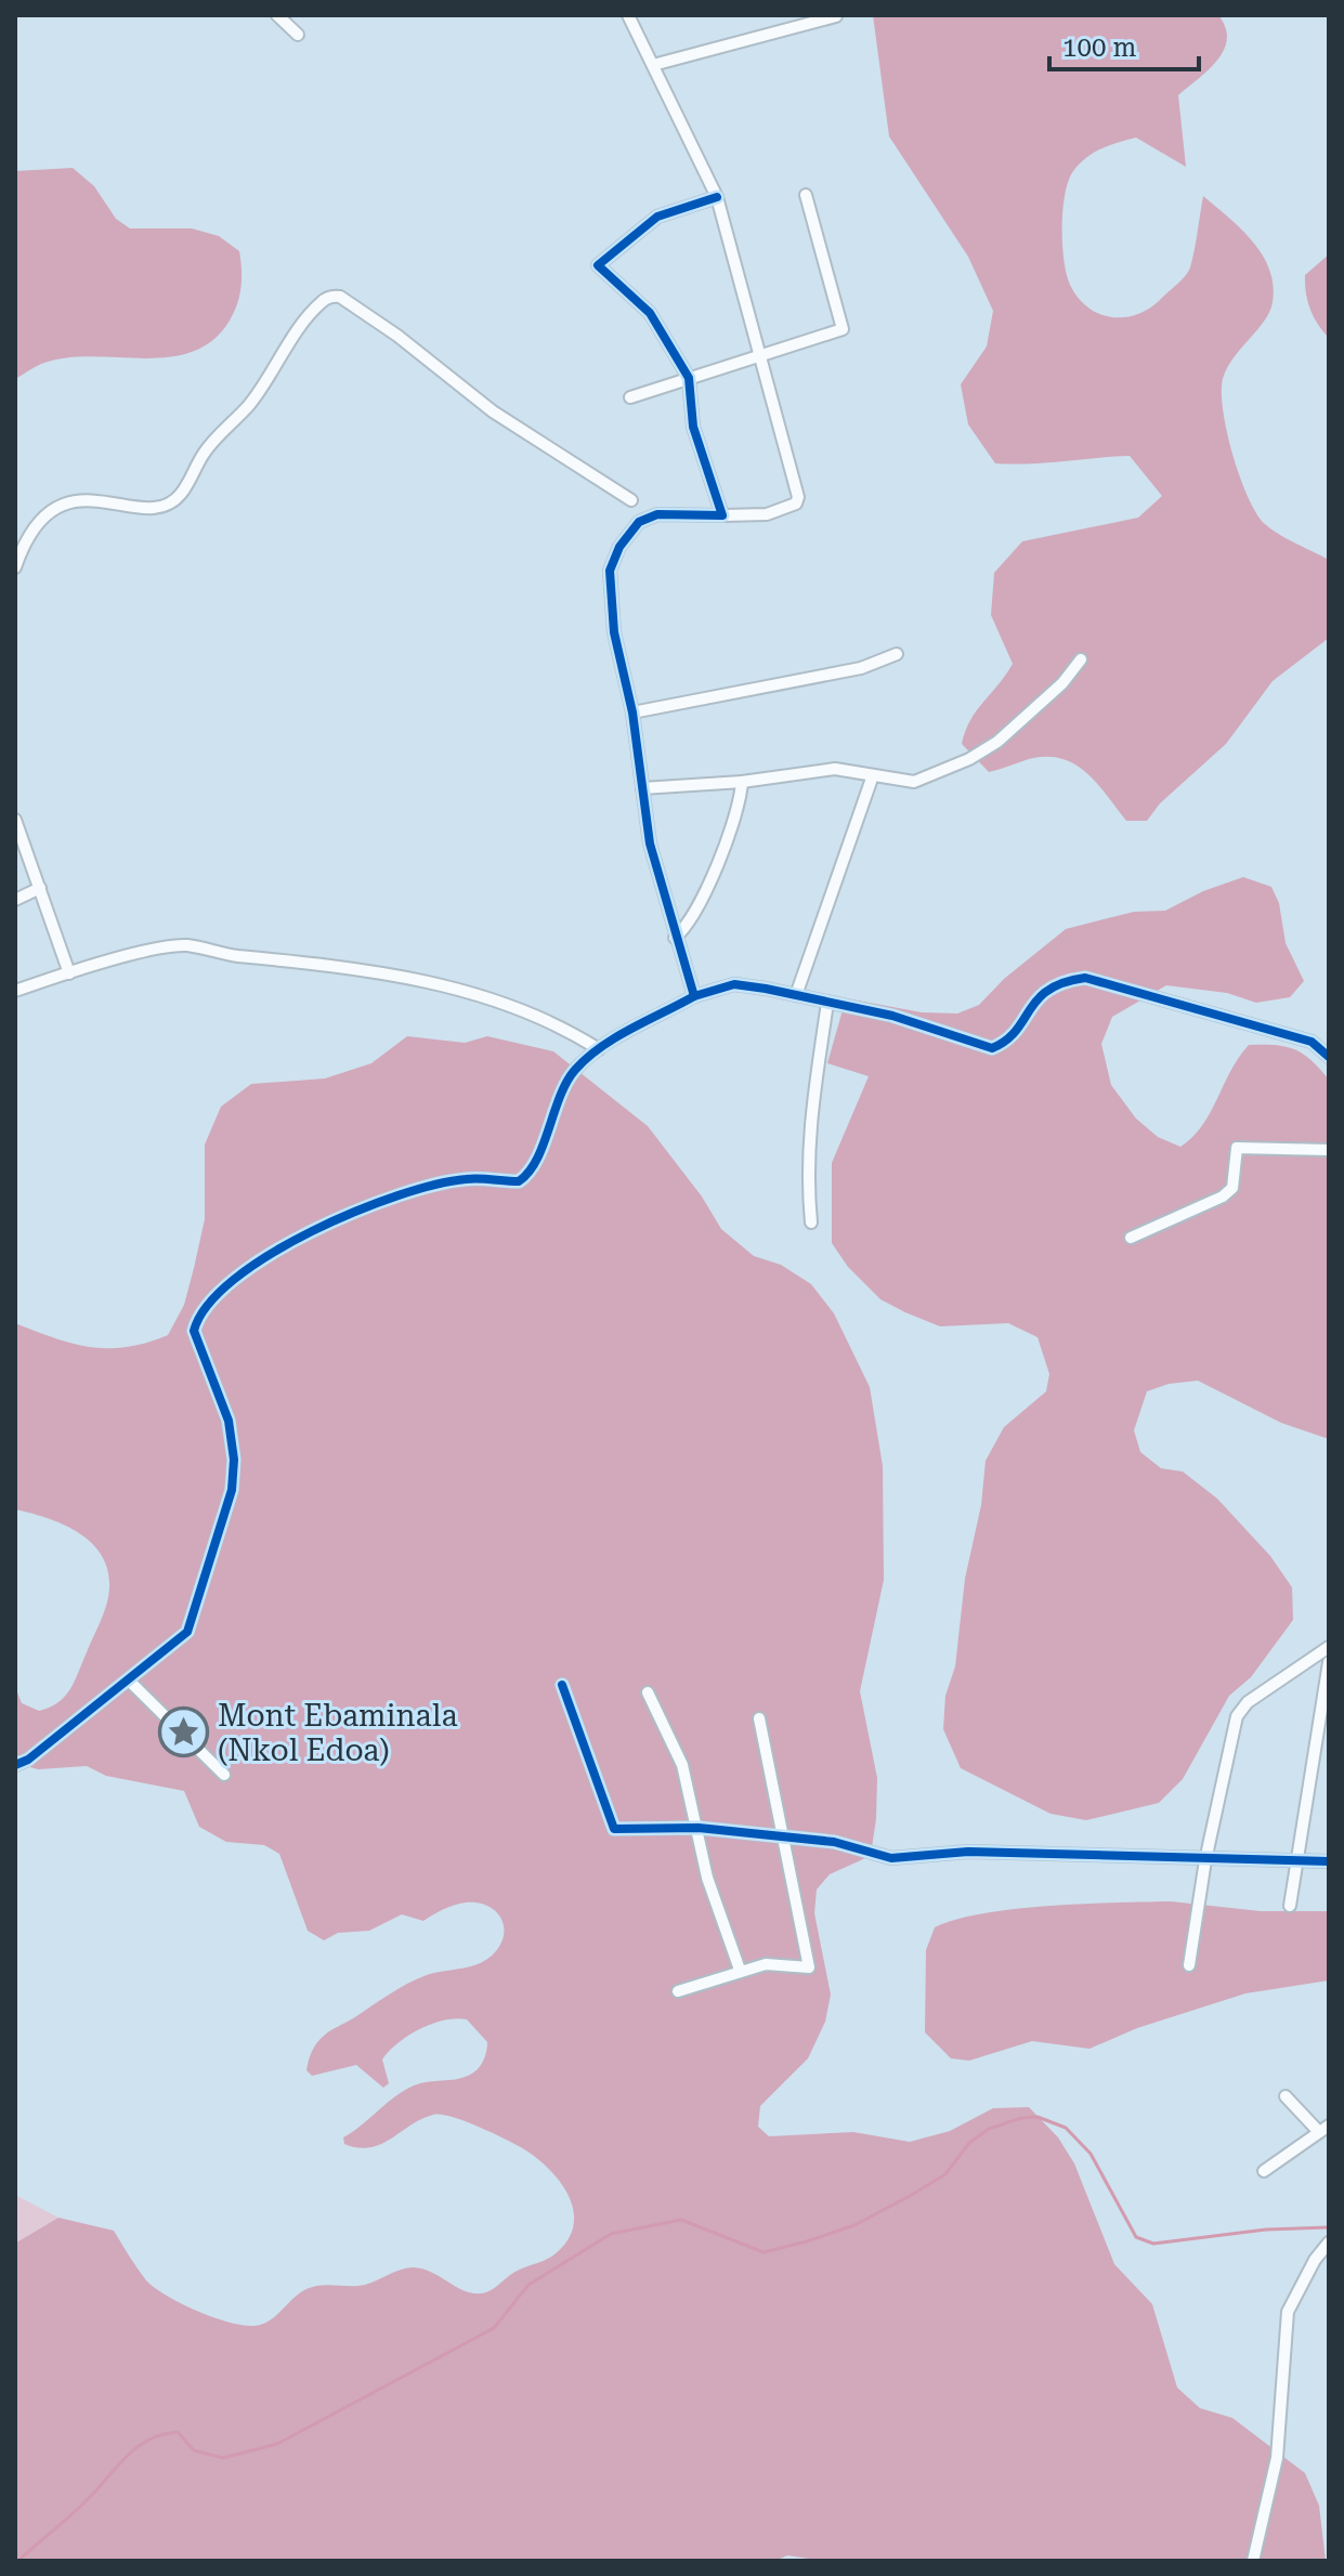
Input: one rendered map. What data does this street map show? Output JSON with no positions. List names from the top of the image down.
{
  "places": {
    "place": ["Mont Ebaminala (Nkol Edoa)"]
  },
  "scale_bar": "100 m"
}
